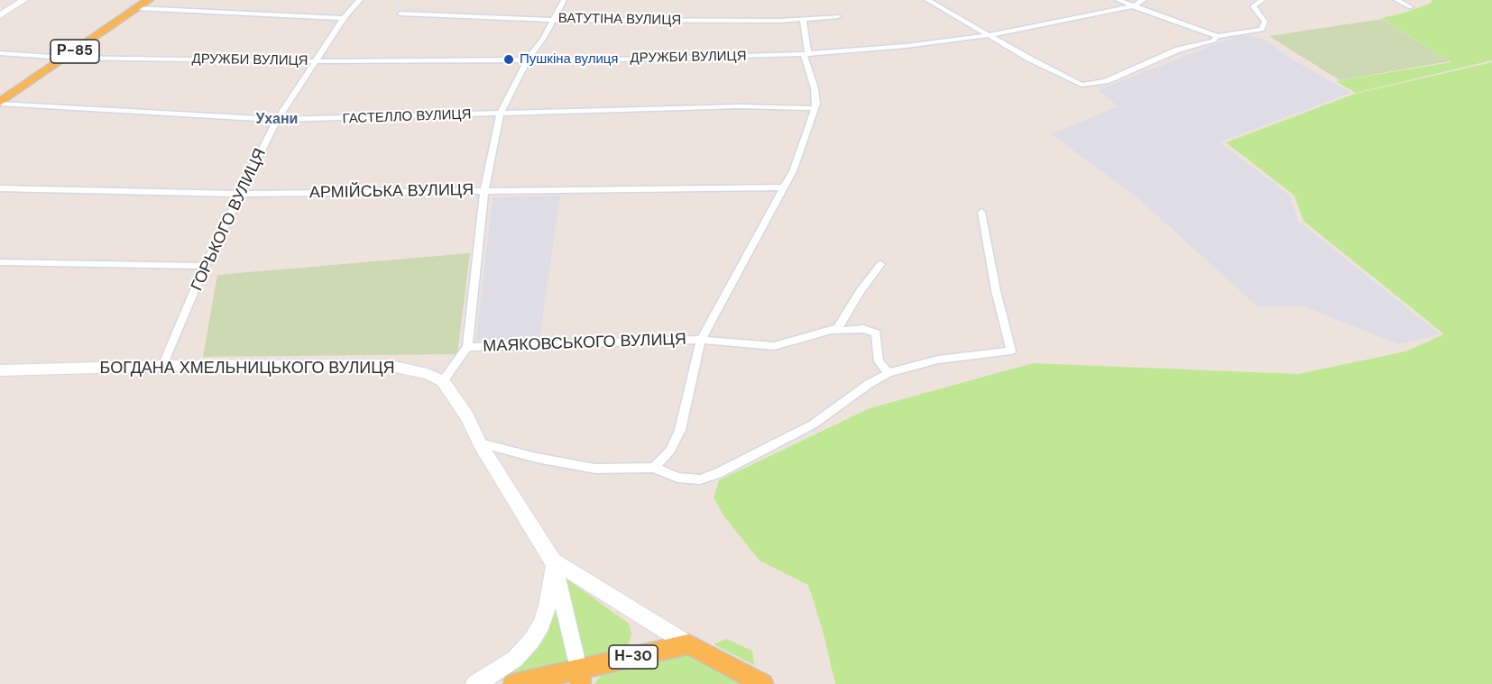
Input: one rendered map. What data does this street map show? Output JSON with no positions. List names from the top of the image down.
{
  "streets": {
    "main road": ["Р-85", "Н-30"],
    "street": [
      "ВАТУТІНА ВУЛИЦЯ",
      "ДРУЖБИ ВУЛИЦЯ",
      "ГАСТЕЛЛО ВУЛИЦЯ",
      "АРМІЙСЬКА ВУЛИЦЯ",
      "ГОРЬКОГО ВУЛИЦЯ",
      "МАЯКОВСЬКОГО ВУЛИЦЯ",
      "БОГДАНА ХМЕЛЬНИЦЬКОГО ВУЛИЦЯ"
    ]
  },
  "crossings": [
    ["ВАТУТІНА ВУЛИЦЯ", "МАЯКОВСЬКОГО ВУЛИЦЯ"],
    ["Р-85", "ДРУЖБИ ВУЛИЦЯ"],
    ["Р-85", "ГАСТЕЛЛО ВУЛИЦЯ"],
    ["ДРУЖБИ ВУЛИЦЯ", "ГОРЬКОГО ВУЛИЦЯ"],
    ["ДРУЖБИ ВУЛИЦЯ", "МАЯКОВСЬКОГО ВУЛИЦЯ"],
    ["ГАСТЕЛЛО ВУЛИЦЯ", "ГОРЬКОГО ВУЛИЦЯ"],
    ["ГАСТЕЛЛО ВУЛИЦЯ", "МАЯКОВСЬКОГО ВУЛИЦЯ"],
    ["АРМІЙСЬКА ВУЛИЦЯ", "ГОРЬКОГО ВУЛИЦЯ"],
    ["АРМІЙСЬКА ВУЛИЦЯ", "МАЯКОВСЬКОГО ВУЛИЦЯ"],
    ["ГОРЬКОГО ВУЛИЦЯ", "БОГДАНА ХМЕЛЬНИЦЬКОГО ВУЛИЦЯ"]
  ],
  "districts": ["Ухани"],
  "places": ["Пушкіна вулиця"]
}
